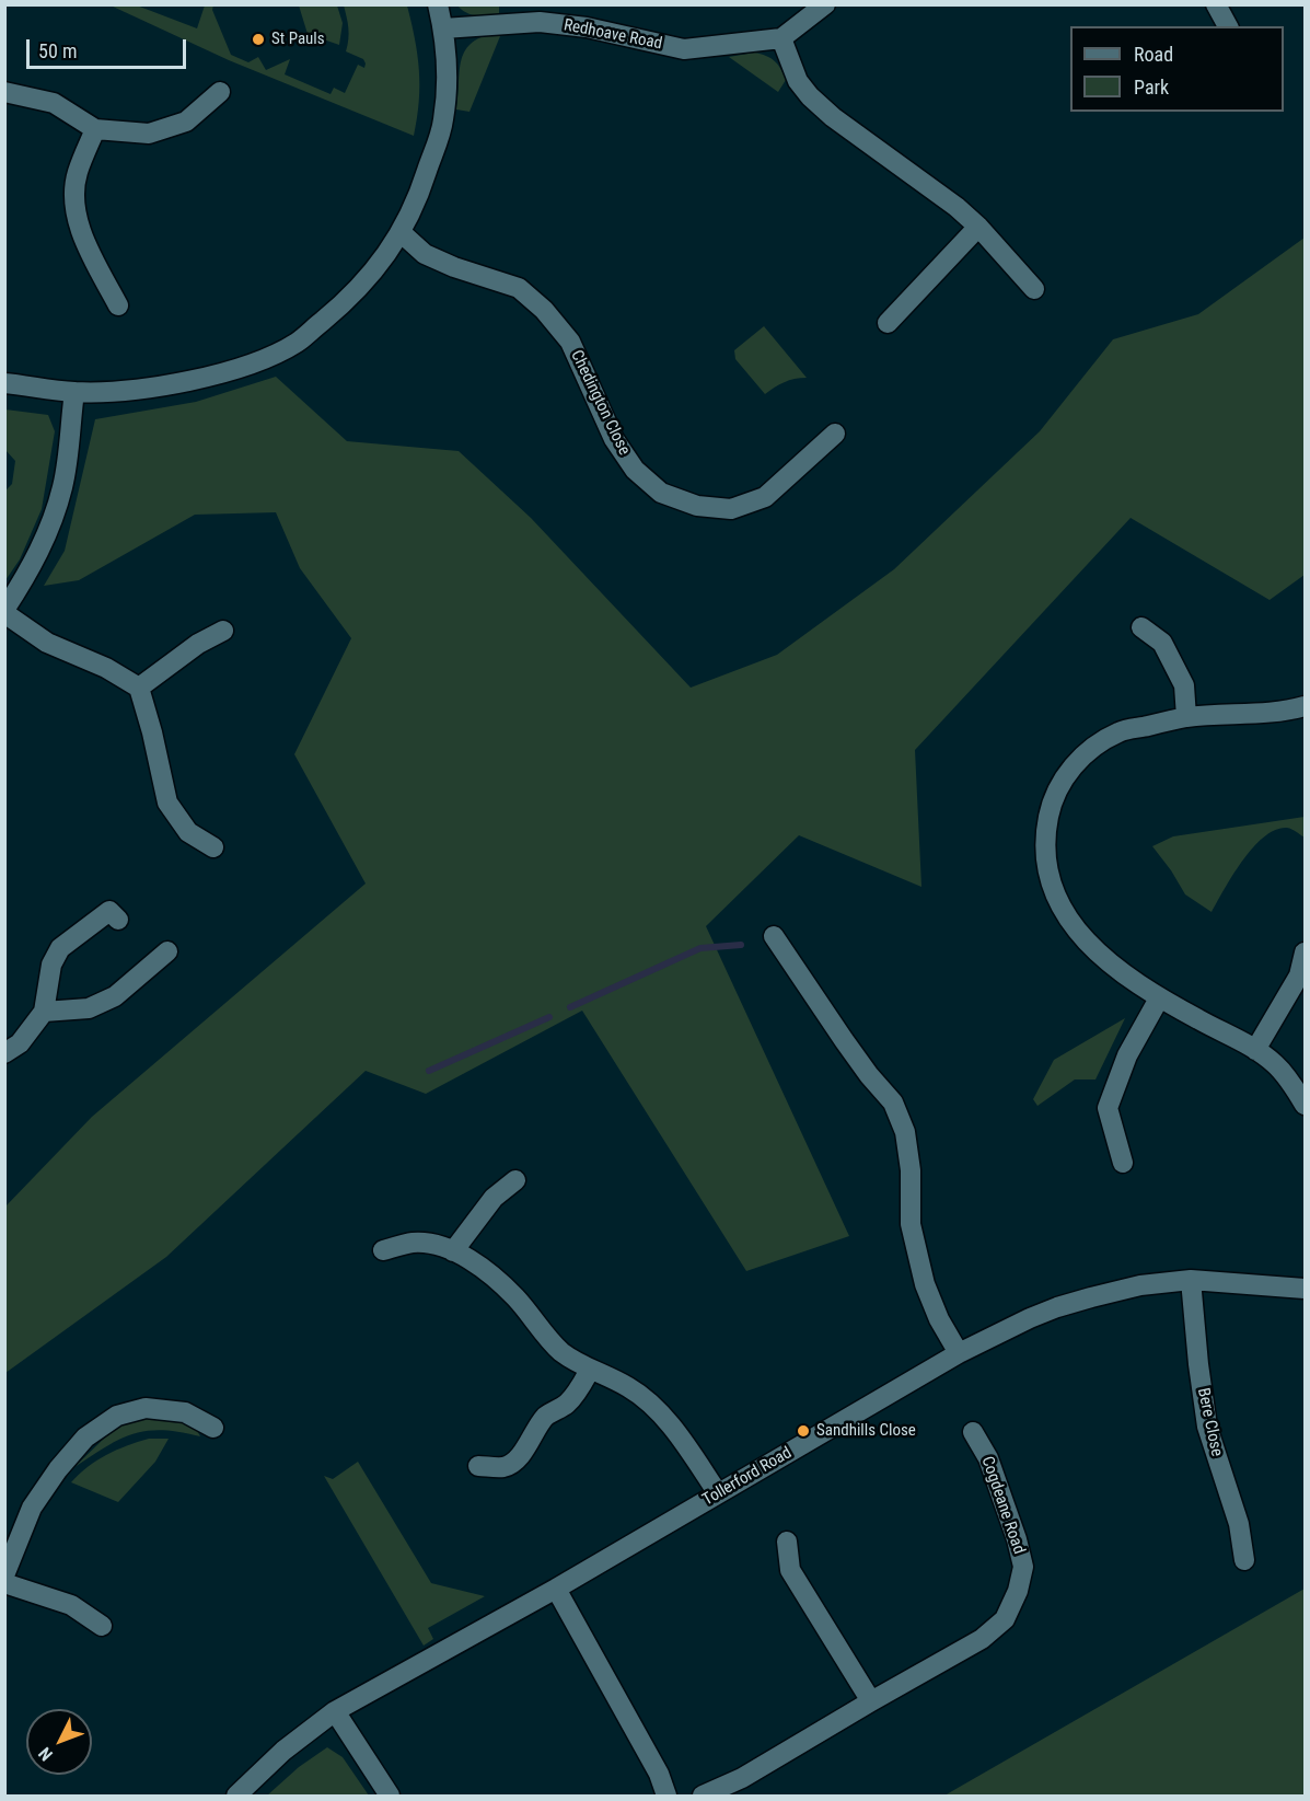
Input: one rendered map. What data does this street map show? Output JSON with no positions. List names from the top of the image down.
{
  "streets": {
    "street": [
      "Redhoave Road",
      "Chedington Close",
      "Bere Close",
      "Tollerford Road",
      "Cogdeane Road"
    ]
  },
  "crossings": [
    ["Bere Close", "Tollerford Road"]
  ],
  "places": ["St Pauls", "Sandhills Close"],
  "legend": ["Road", "Park"],
  "scale_bar": "50 m",
  "north": "bottom left"
}
